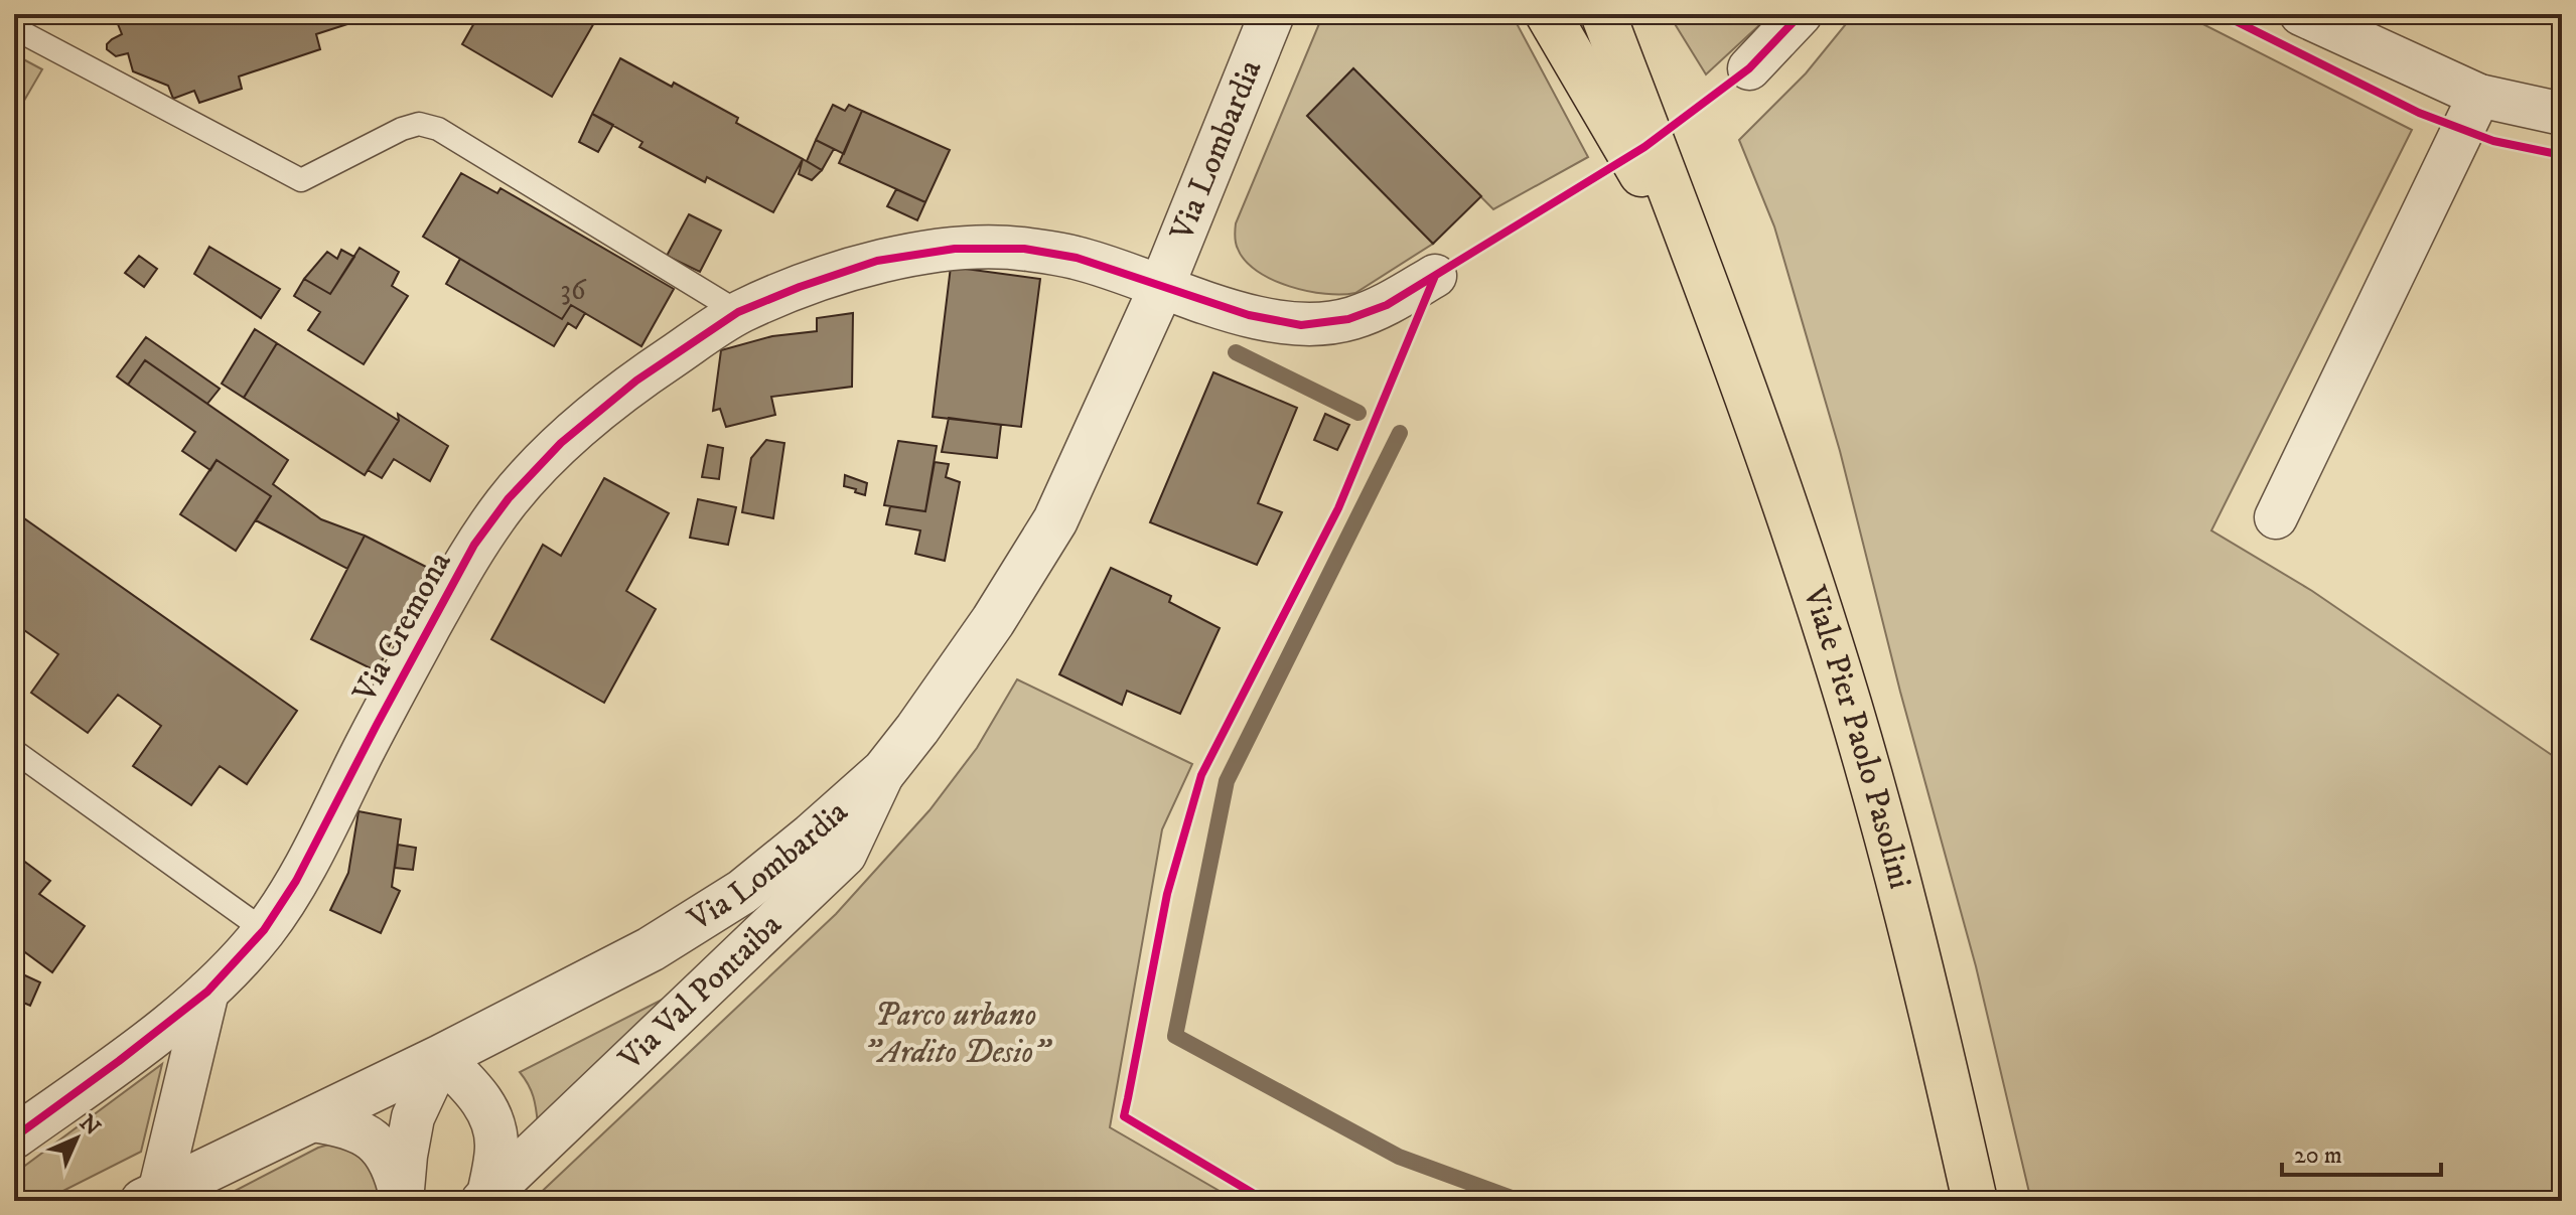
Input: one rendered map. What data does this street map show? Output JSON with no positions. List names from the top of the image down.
{
  "streets": {
    "main road": ["Viale Pier Paolo Pasolini"],
    "street": ["Via Lombardia", "Via Cremona", "Via Val Pontaiba"]
  },
  "crossings": [
    ["Via Lombardia", "Via Cremona"],
    ["Via Lombardia", "Via Val Pontaiba"]
  ],
  "parks": ["Parco urbano \"Ardito Desio\""],
  "house_numbers": ["36"],
  "scale_bar": "20 m",
  "north": "top right"
}
